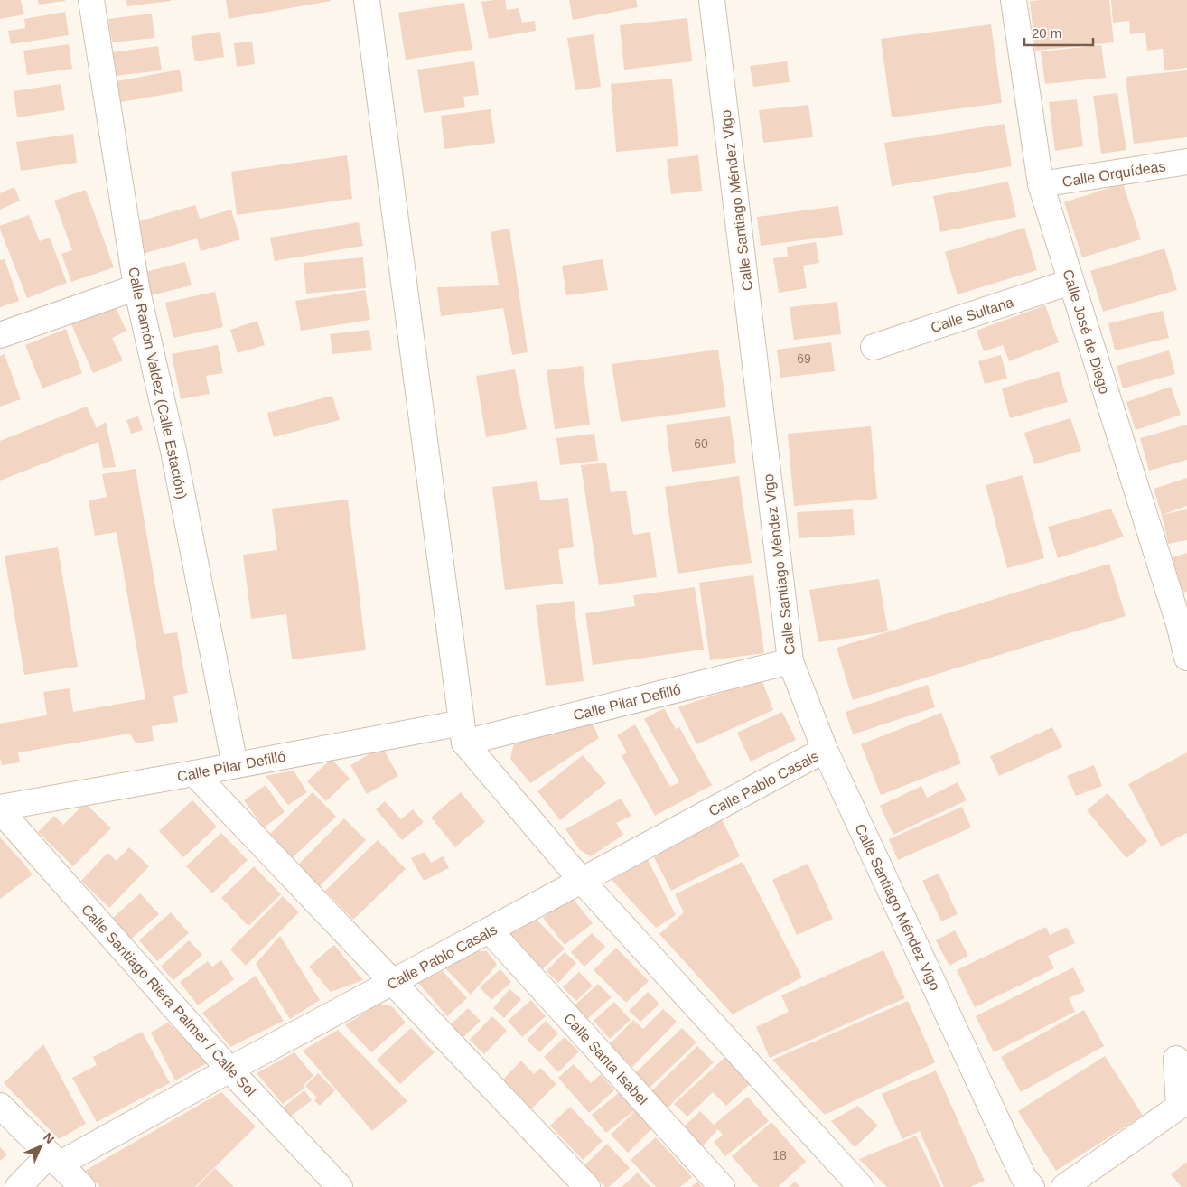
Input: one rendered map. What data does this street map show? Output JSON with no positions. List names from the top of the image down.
{
  "streets": {
    "street": [
      "Calle Orquídeas",
      "Calle Santiago Méndez Vigo",
      "Calle Sultana",
      "Calle José de Diego",
      "Calle Ramón Valdez (Calle Estación)",
      "Calle Pilar Defilló",
      "Calle Pablo Casals",
      "Calle Santiago Riera Palmer / Calle Sol",
      "Calle Santa Isabel"
    ]
  },
  "crossings": [
    ["Calle Orquídeas", "Calle José de Diego"],
    ["Calle Santiago Méndez Vigo", "Calle Pilar Defilló"],
    ["Calle Santiago Méndez Vigo", "Calle Pablo Casals"],
    ["Calle Sultana", "Calle José de Diego"],
    ["Calle Ramón Valdez (Calle Estación)", "Calle Pilar Defilló"],
    ["Calle Pilar Defilló", "Calle Santiago Riera Palmer / Calle Sol"],
    ["Calle Pablo Casals", "Calle Santiago Riera Palmer / Calle Sol"],
    ["Calle Pablo Casals", "Calle Santa Isabel"]
  ],
  "house_numbers": ["69", "60", "18"],
  "scale_bar": "20 m",
  "north": "top right"
}
